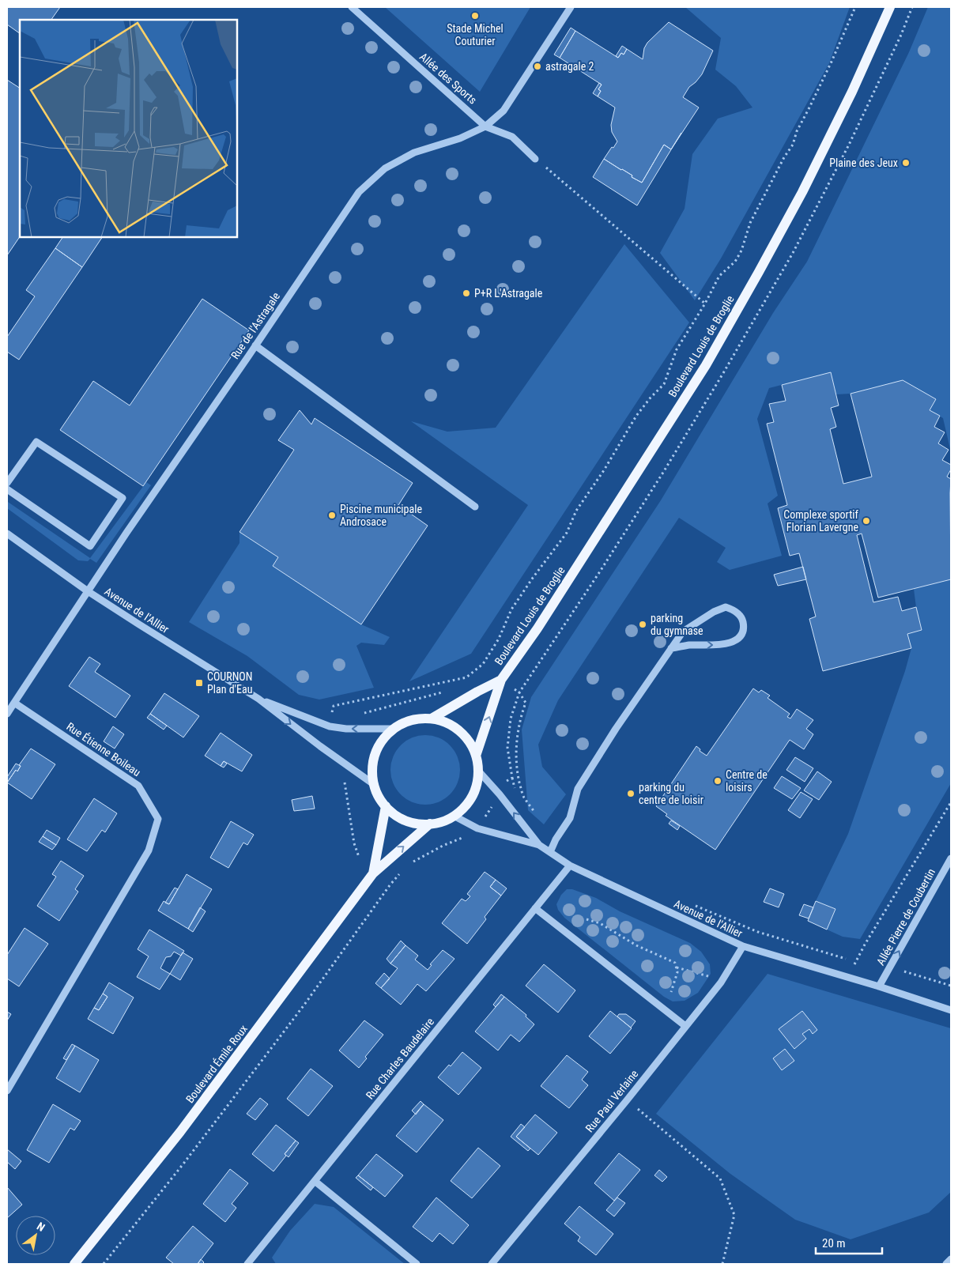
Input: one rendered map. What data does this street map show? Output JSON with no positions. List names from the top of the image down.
{
  "streets": {
    "main road": ["Boulevard Louis de Broglie", "Boulevard Émile Roux"],
    "street": [
      "Allée des Sports",
      "Rue de l'Astragale",
      "Avenue de l'Allier",
      "Rue Étienne Boileau",
      "Allée Pierre de Coubertin",
      "Rue Charles Baudelaire",
      "Rue Paul Verlaine"
    ]
  },
  "crossings": [
    ["Allée des Sports", "Rue de l'Astragale"],
    ["Rue de l'Astragale", "Avenue de l'Allier"],
    ["Boulevard Louis de Broglie", "Avenue de l'Allier"],
    ["Boulevard Louis de Broglie", "Boulevard Émile Roux"],
    ["Avenue de l'Allier", "Allée Pierre de Coubertin"],
    ["Avenue de l'Allier", "Rue Charles Baudelaire"],
    ["Avenue de l'Allier", "Boulevard Émile Roux"],
    ["Avenue de l'Allier", "Rue Paul Verlaine"]
  ],
  "one_way": ["Allée Pierre de Coubertin"],
  "places": {
    "other": [
      "Stade Michel Couturier",
      "astragale 2",
      "Plaine des Jeux",
      "P+R L'Astragale",
      "Piscine municipale Androsace",
      "Complexe sportif Florian Lavergne",
      "parking du gymnase",
      "Centre de loisirs",
      "parking du centre de loisir"
    ],
    "transit": ["COURNON Plan d'Eau"]
  },
  "scale_bar": "20 m",
  "north": "top right"
}
